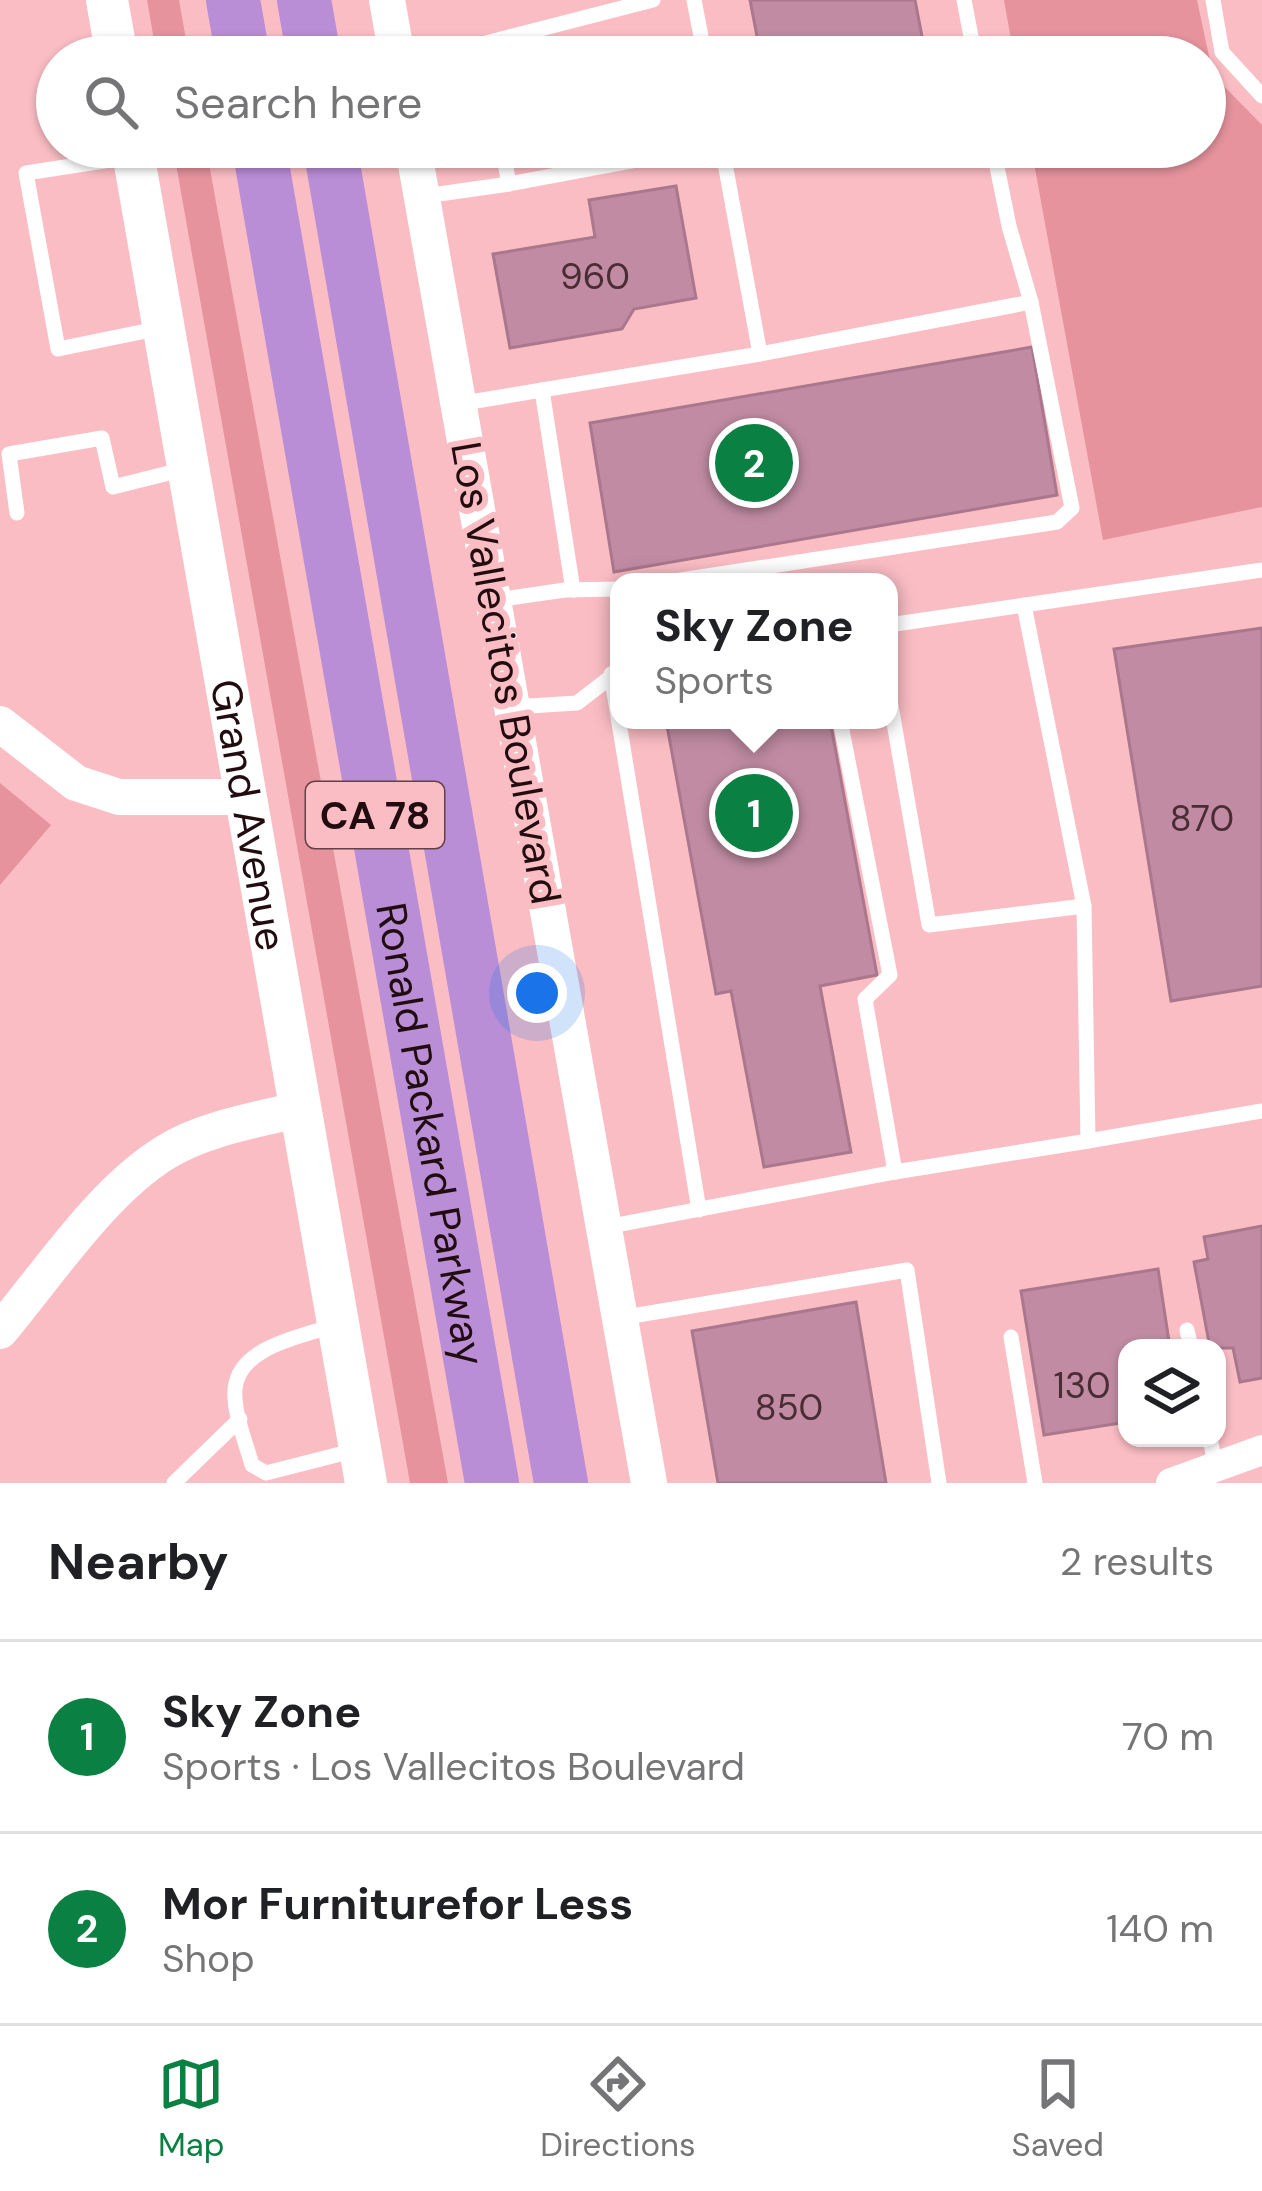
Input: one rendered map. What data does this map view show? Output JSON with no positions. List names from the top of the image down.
{
  "streets": {
    "highway": ["CA 78", "Ronald Packard Parkway"],
    "main road": ["Grand Avenue"],
    "street": ["Los Vallecitos Boulevard"]
  },
  "house_numbers": [
    "960",
    "870",
    "130",
    "850"
  ],
  "page": {
    "search": "Search here",
    "pins": ["2", "1"],
    "popup": ["Sky Zone", "Sports"],
    "heading": ["Nearby", "2 results"],
    "list": [
      {
        "mark": "1",
        "name": "Sky Zone",
        "note": "Sports · Los Vallecitos Boulevard",
        "value": "70 m"
      },
      {
        "mark": "2",
        "name": "Mor Furniturefor Less",
        "note": "Shop",
        "value": "140 m"
      }
    ],
    "nav": ["Map", "Directions", "Saved"]
  }
}
